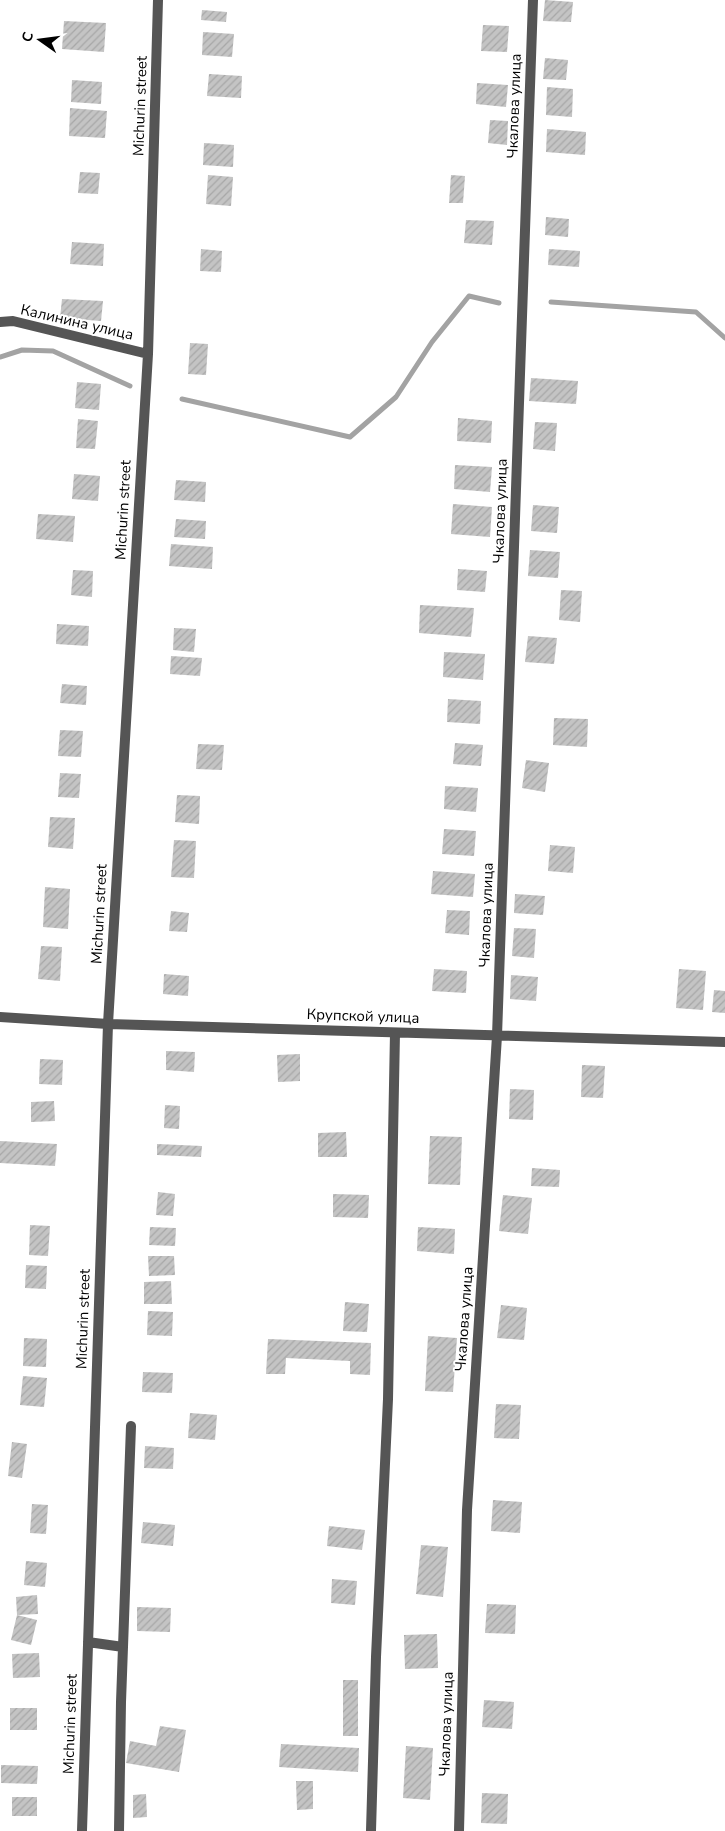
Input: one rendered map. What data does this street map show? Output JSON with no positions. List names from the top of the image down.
{
  "streets": {
    "street": [
      "Michurin street",
      "Чкалова улица",
      "Калинина улица",
      "Крупской улица"
    ]
  },
  "crossings": [
    ["Michurin street", "Калинина улица"],
    ["Michurin street", "Крупской улица"],
    ["Чкалова улица", "Крупской улица"]
  ],
  "north": "left"
}
